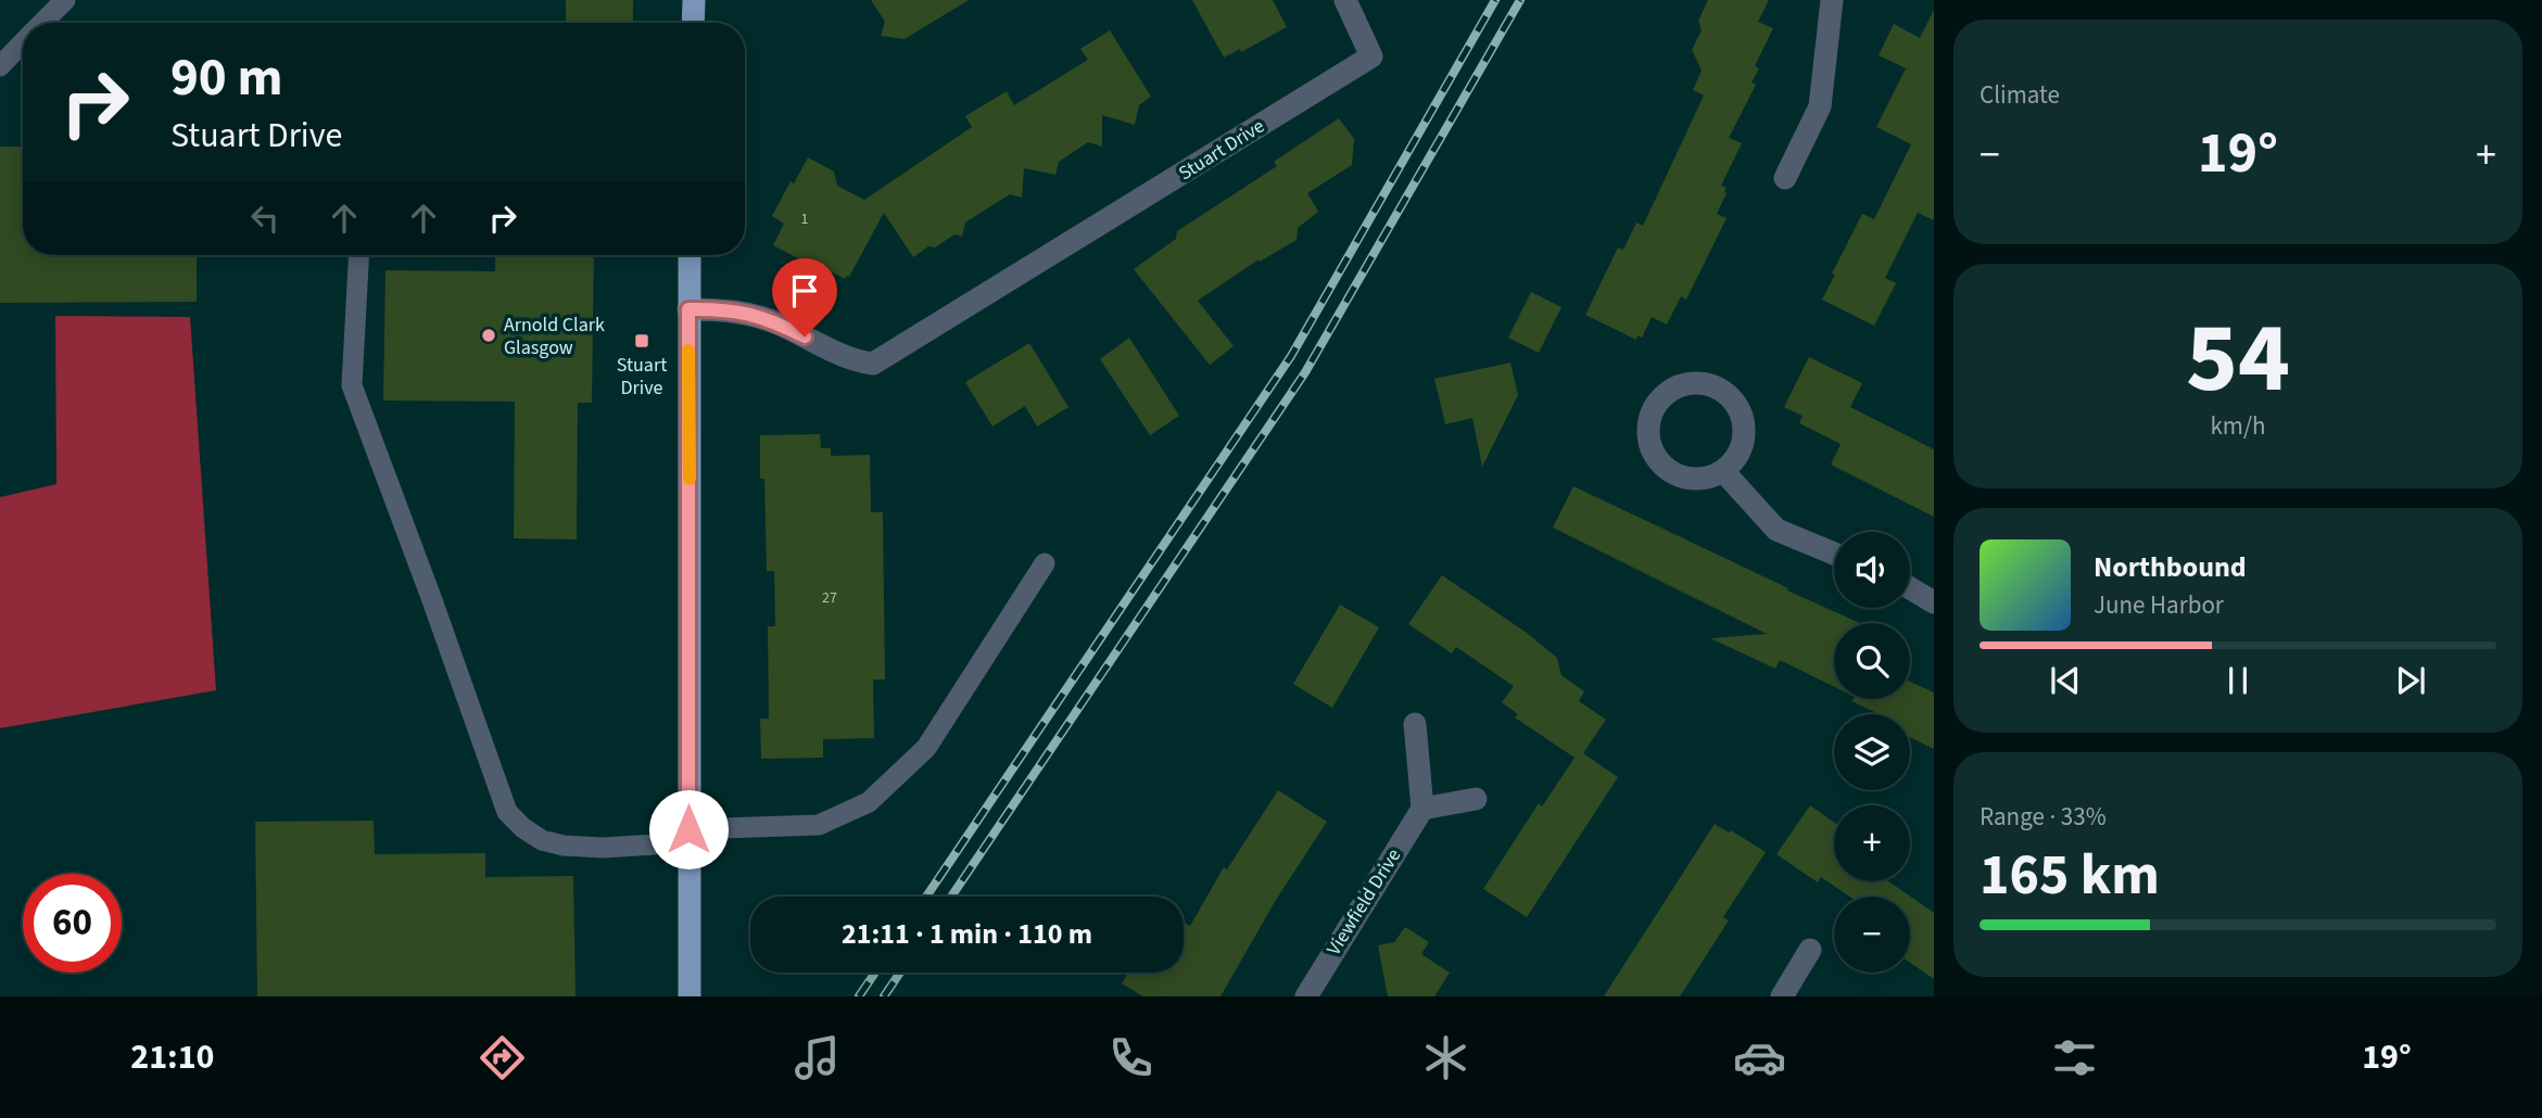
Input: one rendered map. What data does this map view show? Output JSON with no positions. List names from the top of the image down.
{
  "streets": {
    "street": ["Stuart Drive", "Viewfield Drive"]
  },
  "places": {
    "other": ["Arnold Clark Glasgow"],
    "transit": ["Stuart Drive"]
  },
  "house_numbers": ["1", "27"],
  "page": {
    "tile": [
      "Climate",
      ["54", "km/h"],
      ["Range · 33%", "165 km"]
    ],
    "turn": ["90 m", "Stuart Drive"],
    "heat": ["−", "19°", "+"],
    "map_buttons": ["+", "−"],
    "song": ["Northbound", "June Harbor"],
    "limit": "60",
    "trip": "21:11 · 1 min · 110 m",
    "tabs": ["21:10", "19°"]
  }
}
